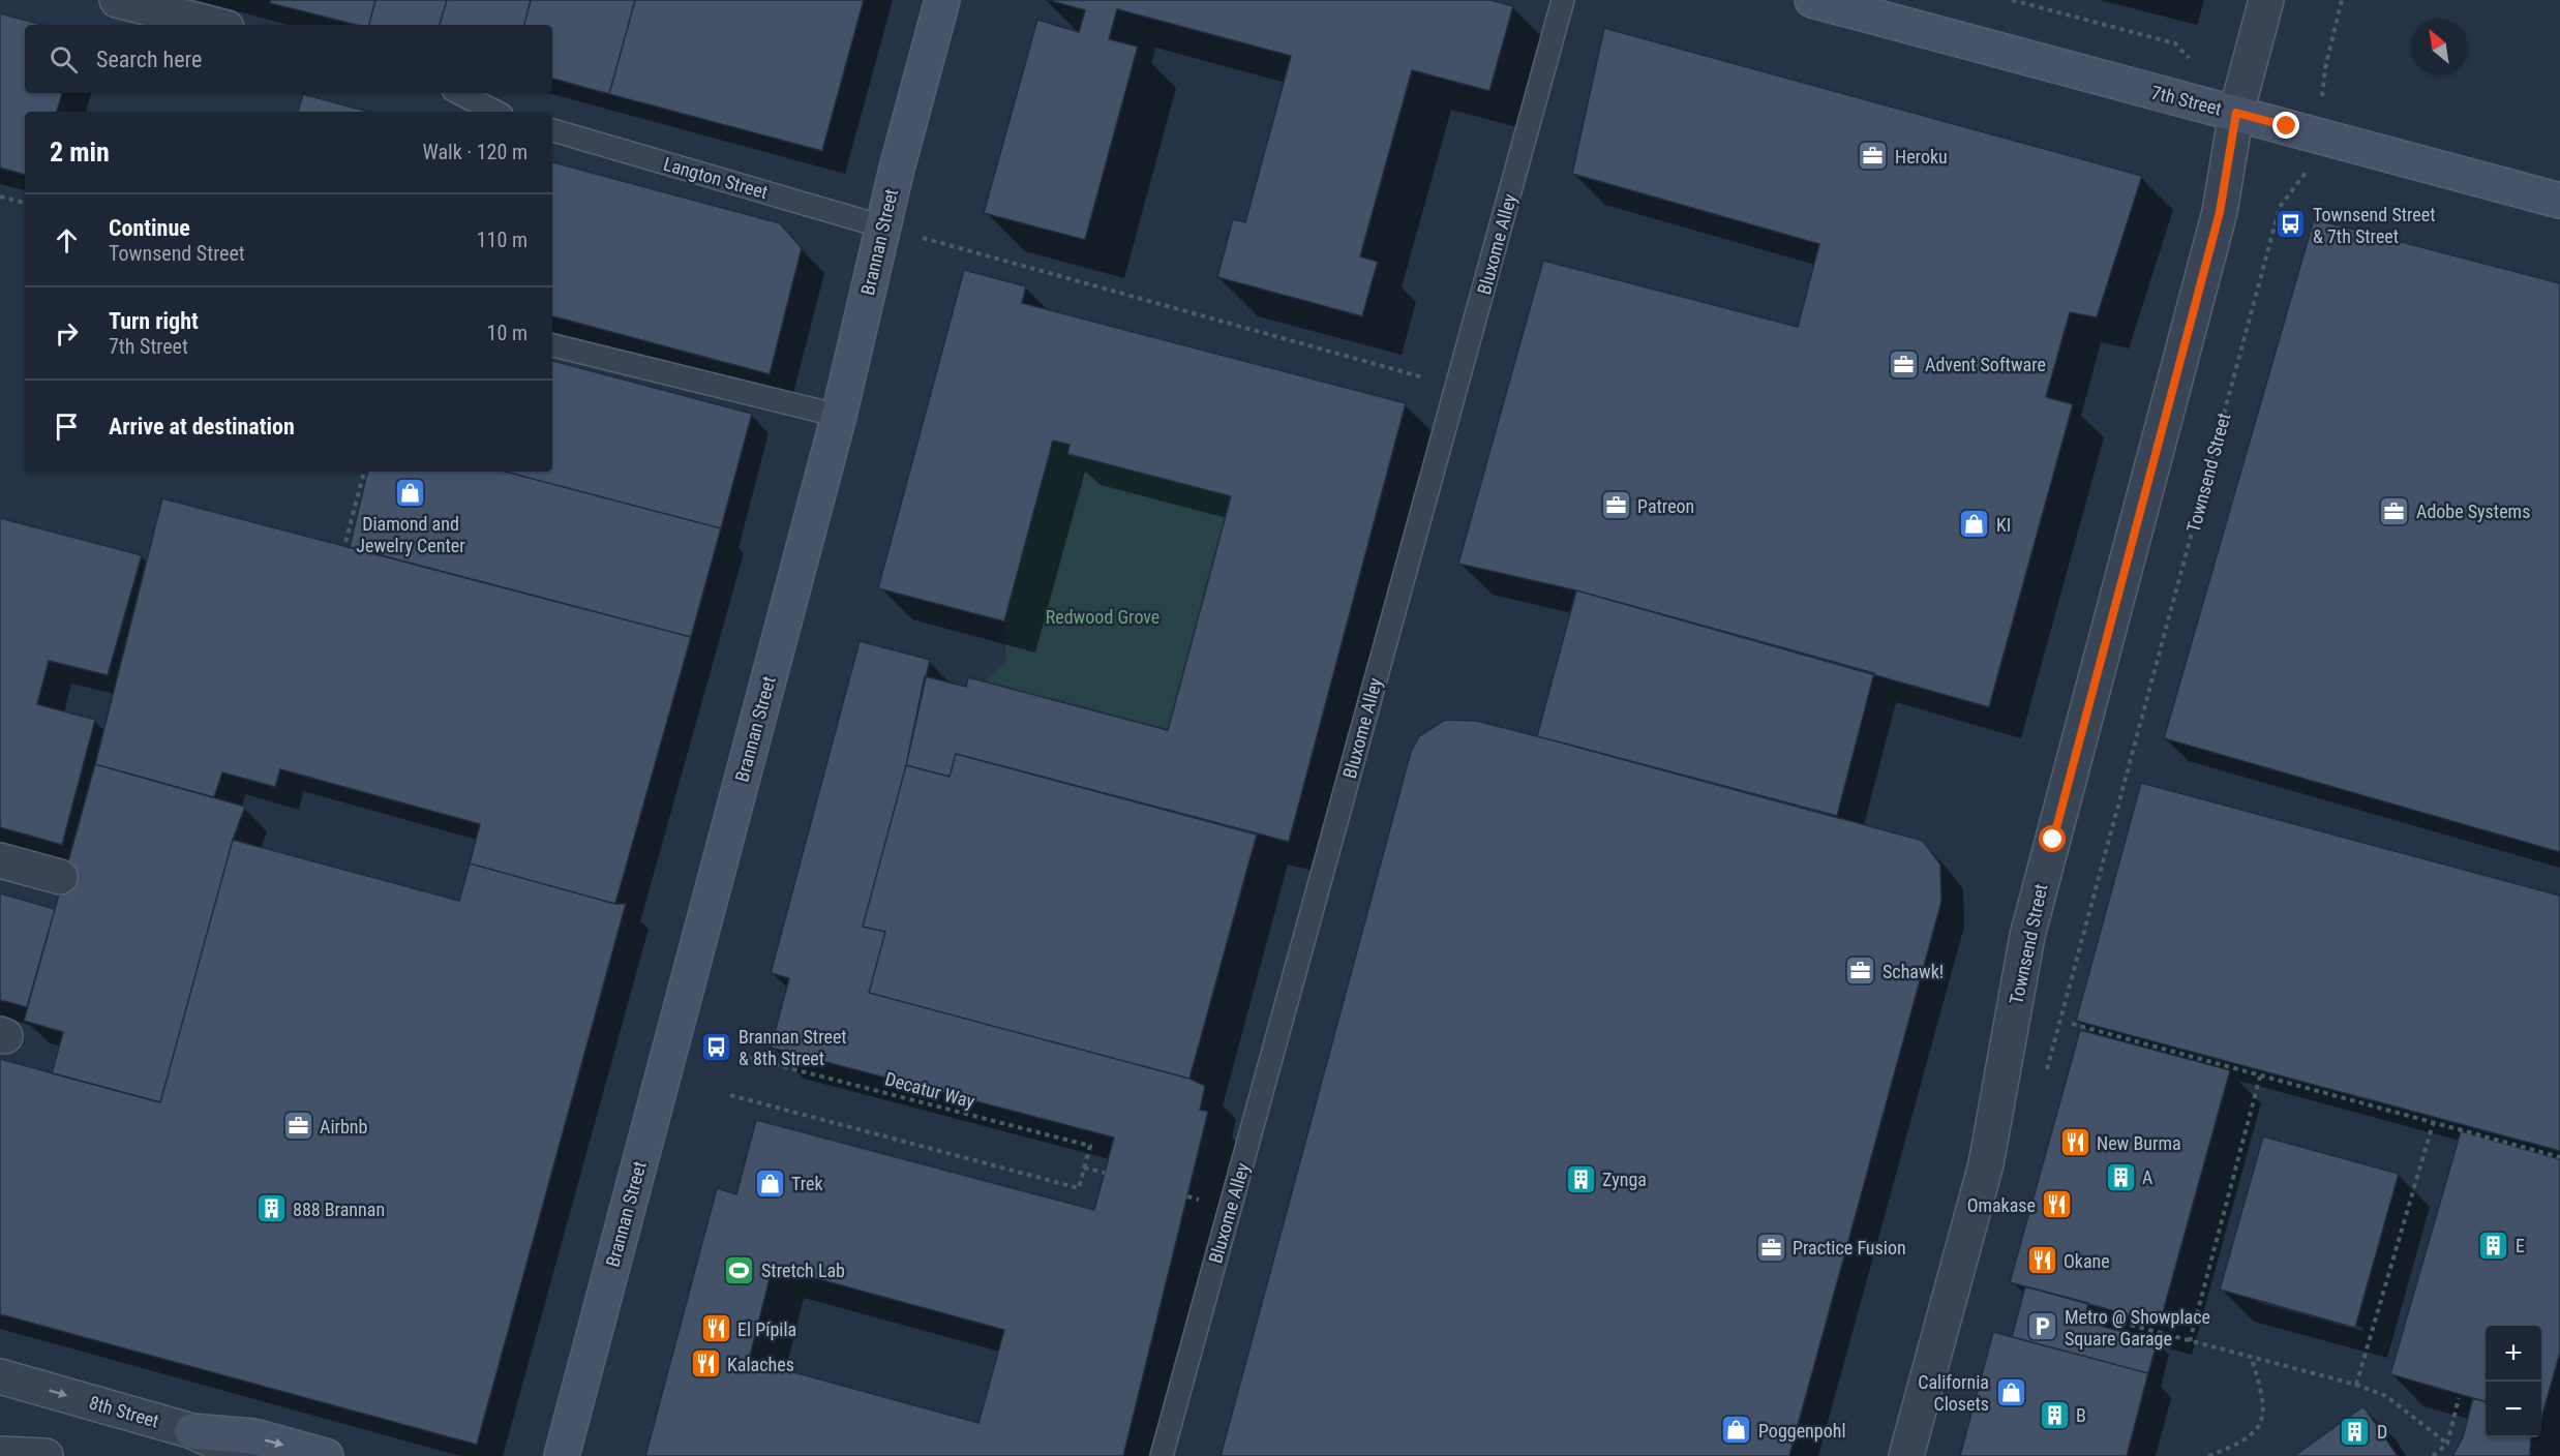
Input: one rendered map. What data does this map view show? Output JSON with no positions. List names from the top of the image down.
{
  "streets": {
    "main road": ["7th Street", "Brannan Street"],
    "street": ["Townsend Street", "8th Street"],
    "lane": ["Langton Street", "Bluxome Alley"],
    "path": ["Decatur Way"]
  },
  "crossings": [
    ["7th Street", "Townsend Street"],
    ["Langton Street", "Brannan Street"]
  ],
  "one_way": ["8th Street"],
  "parks": ["Redwood Grove"],
  "places": {
    "office": [
      "Heroku",
      "Advent Software",
      "Patreon",
      "Adobe Systems",
      "Schawk!",
      "Airbnb",
      "Practice Fusion"
    ],
    "bus stop": ["Townsend Street & 7th Street", "Brannan Street & 8th Street"],
    "shop": [
      "Diamond and Jewelry Center",
      "KI",
      "Trek",
      "California Closets",
      "Poggenpohl"
    ],
    "restaurant": [
      "New Burma",
      "Omakase",
      "Okane",
      "El Pípila",
      "Kalaches"
    ],
    "building": [
      "A",
      "Zynga",
      "888 Brannan",
      "E",
      "B",
      "D"
    ],
    "sports": ["Stretch Lab"],
    "parking": ["Metro @ Showplace Square Garage"]
  },
  "north": "top left",
  "page": {
    "search": "Search here",
    "heading": ["2 min", "Walk · 120 m"],
    "list": [
      ["Continue", "Townsend Street", "110 m"],
      ["Turn right", "7th Street", "10 m"],
      "Arrive at destination"
    ],
    "map_buttons": ["+", "−"]
  }
}
